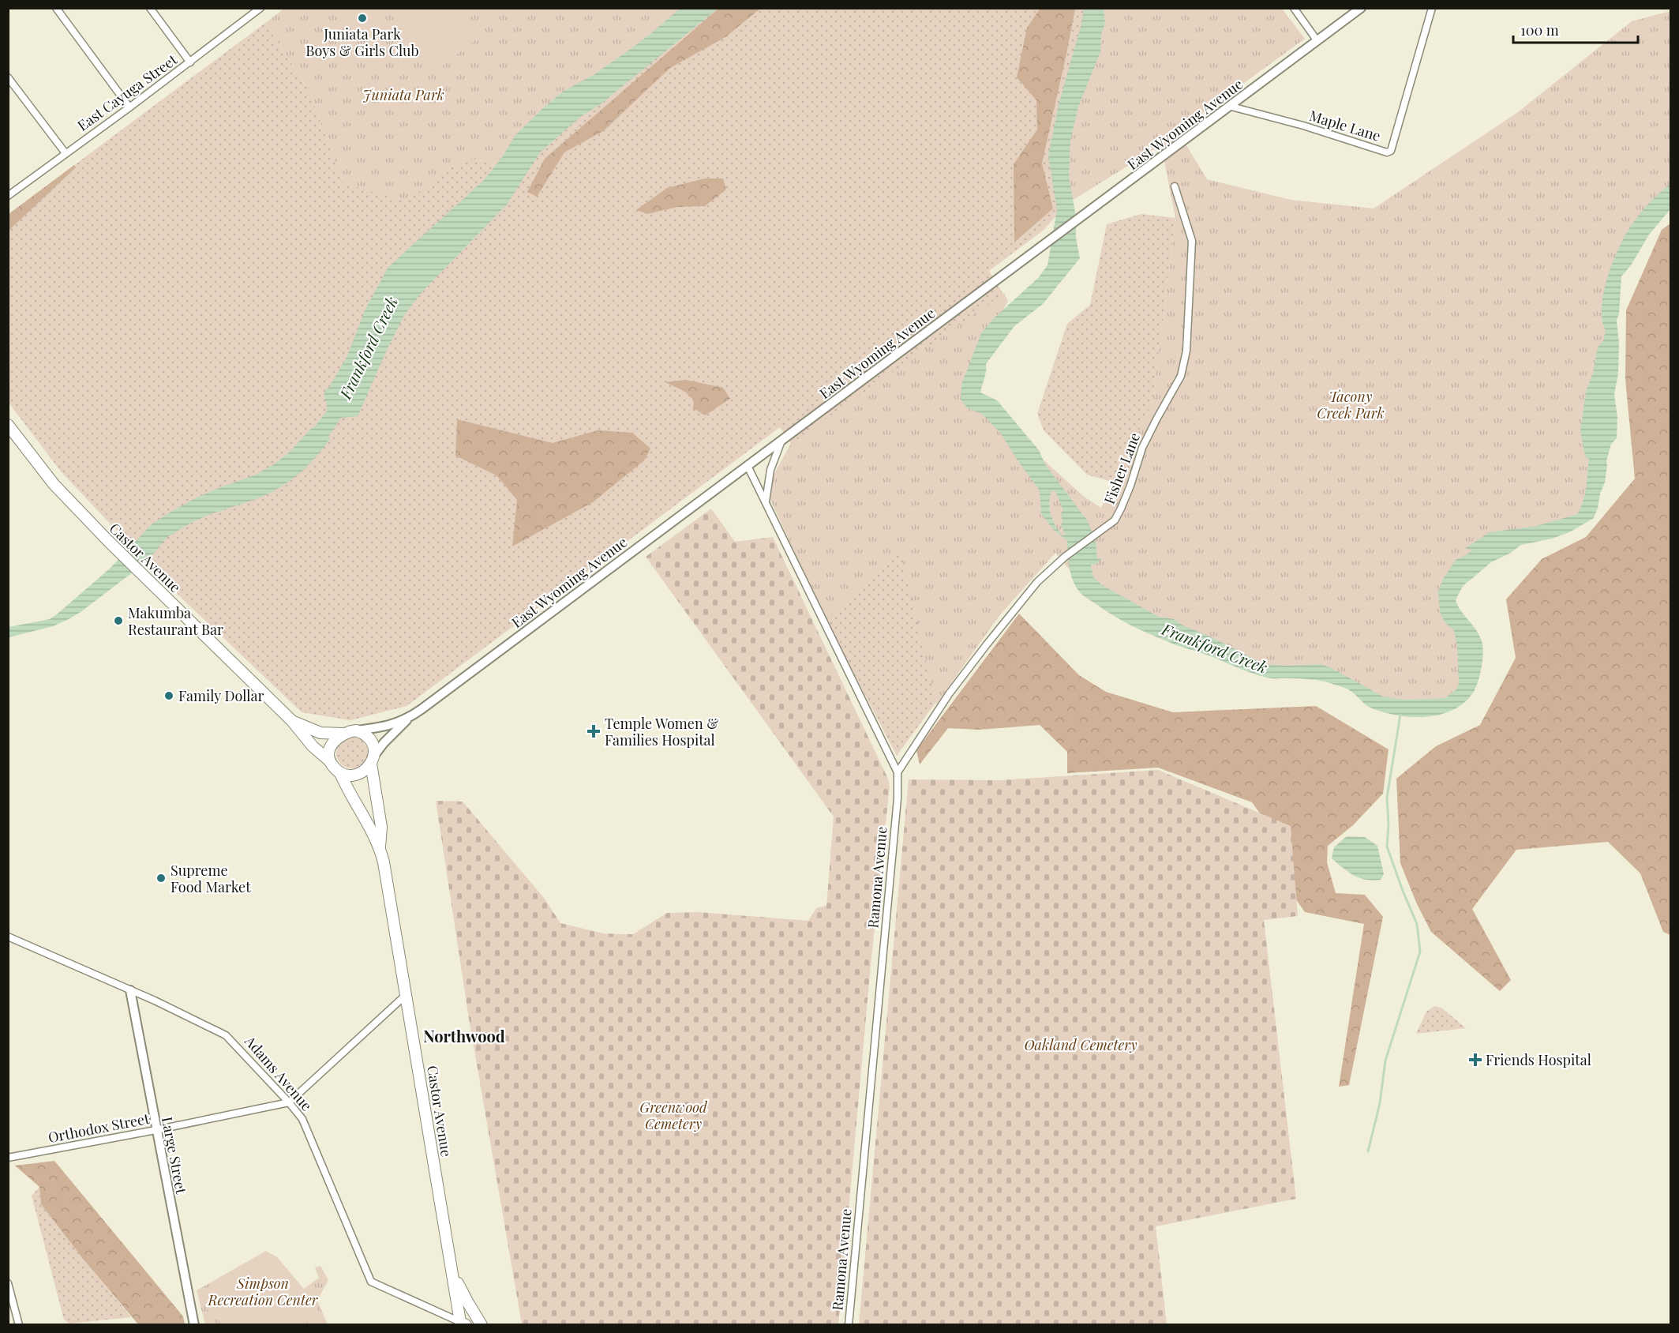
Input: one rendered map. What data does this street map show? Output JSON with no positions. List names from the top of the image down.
{
  "streets": {
    "main road": ["Castor Avenue"],
    "street": [
      "East Cayuga Street",
      "East Wyoming Avenue",
      "Maple Lane",
      "Fisher Lane",
      "Ramona Avenue",
      "Adams Avenue",
      "Orthodox Street",
      "Large Street"
    ]
  },
  "crossings": [
    ["East Wyoming Avenue", "Maple Lane"],
    ["East Wyoming Avenue", "Castor Avenue"],
    ["East Wyoming Avenue", "Ramona Avenue"],
    ["Fisher Lane", "Ramona Avenue"],
    ["Castor Avenue", "Adams Avenue"],
    ["Adams Avenue", "Orthodox Street"],
    ["Adams Avenue", "Large Street"],
    ["Orthodox Street", "Large Street"]
  ],
  "districts": ["Northwood"],
  "water": ["Frankford Creek"],
  "parks": [
    "Juniata Park",
    "Tacony Creek Park",
    "Oakland Cemetery",
    "Greenwood Cemetery",
    "Simpson Recreation Center"
  ],
  "places": {
    "other": [
      "Juniata Park Boys & Girls Club",
      "Makumba Restaurant Bar",
      "Family Dollar",
      "Supreme Food Market"
    ],
    "health": ["Temple Women & Families Hospital", "Friends Hospital"]
  },
  "scale_bar": "100 m"
}
